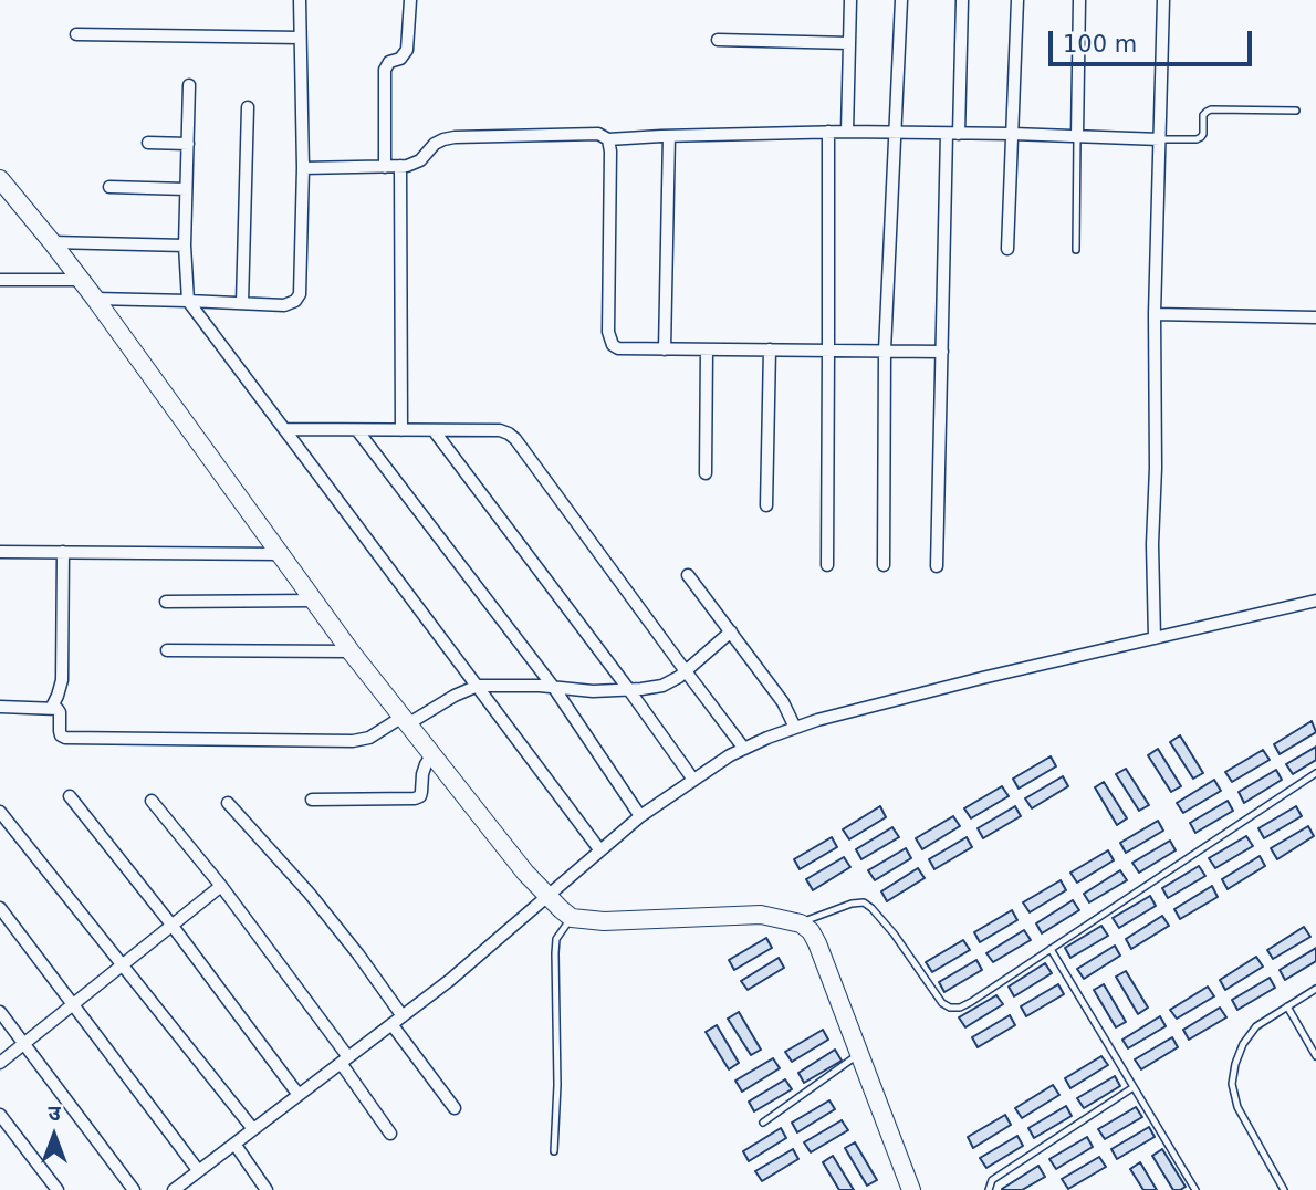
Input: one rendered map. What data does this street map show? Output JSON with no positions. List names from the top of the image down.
{
  "scale_bar": "100 m",
  "north": "top"
}
